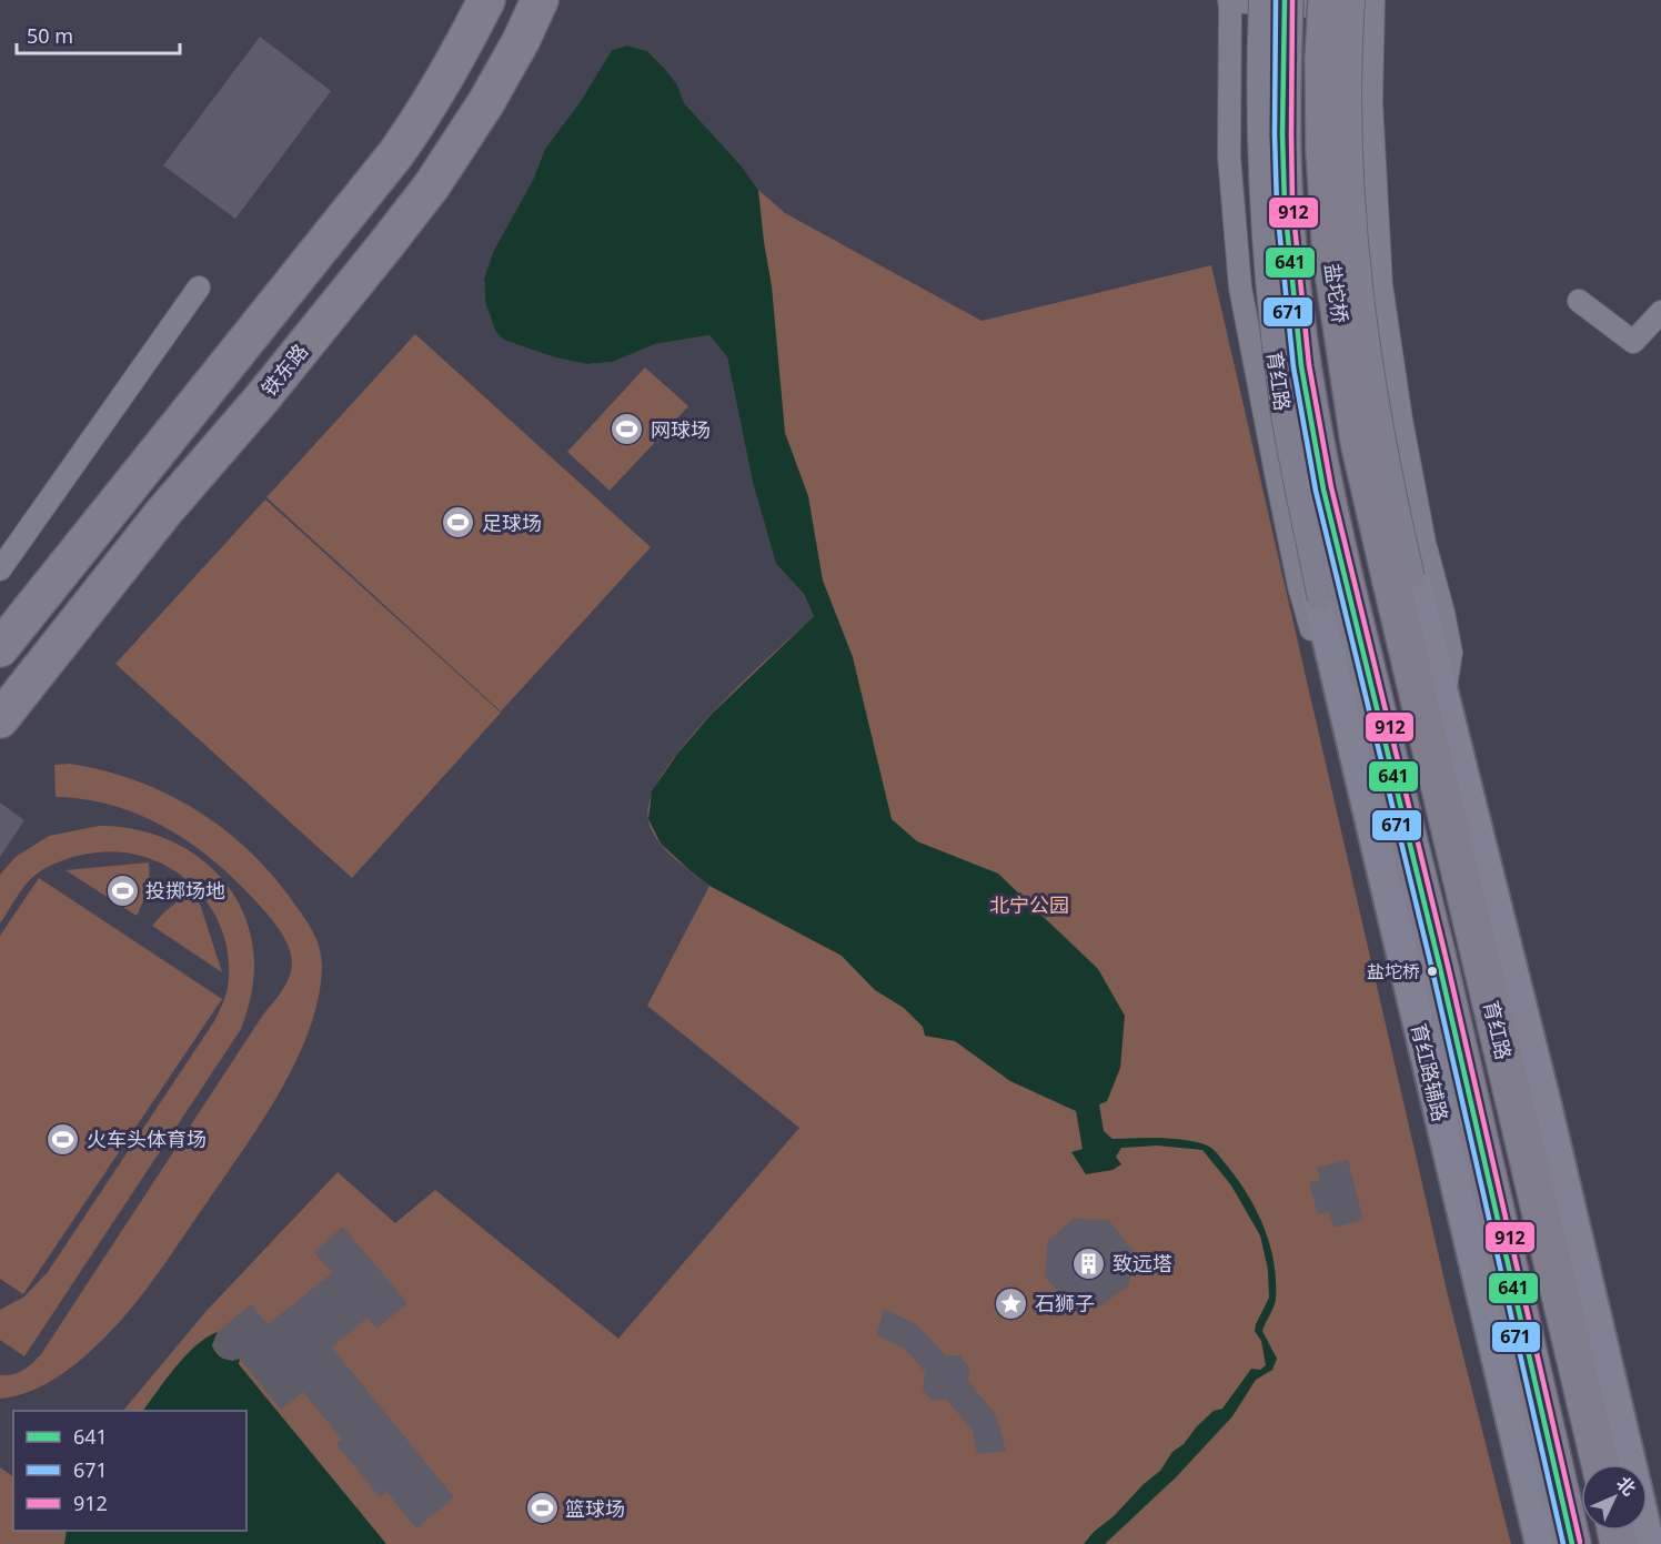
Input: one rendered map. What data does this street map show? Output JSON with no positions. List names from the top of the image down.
{
  "streets": {
    "highway": ["盐坨桥", "铁东路", "育红路"],
    "main road": ["育红路辅路"]
  },
  "crossings": [
    ["盐坨桥", "育红路"],
    ["育红路", "育红路辅路"]
  ],
  "parks": ["北宁公园"],
  "places": {
    "sports": [
      "网球场",
      "足球场",
      "投掷场地",
      "火车头体育场",
      "篮球场"
    ],
    "other": ["盐坨桥"],
    "building": ["致远塔"],
    "place": ["石狮子"]
  },
  "lines": ["transit line 641", "transit line 671", "transit line 912"],
  "legend": ["641", "671", "912"],
  "scale_bar": "50 m",
  "north": "top right"
}
